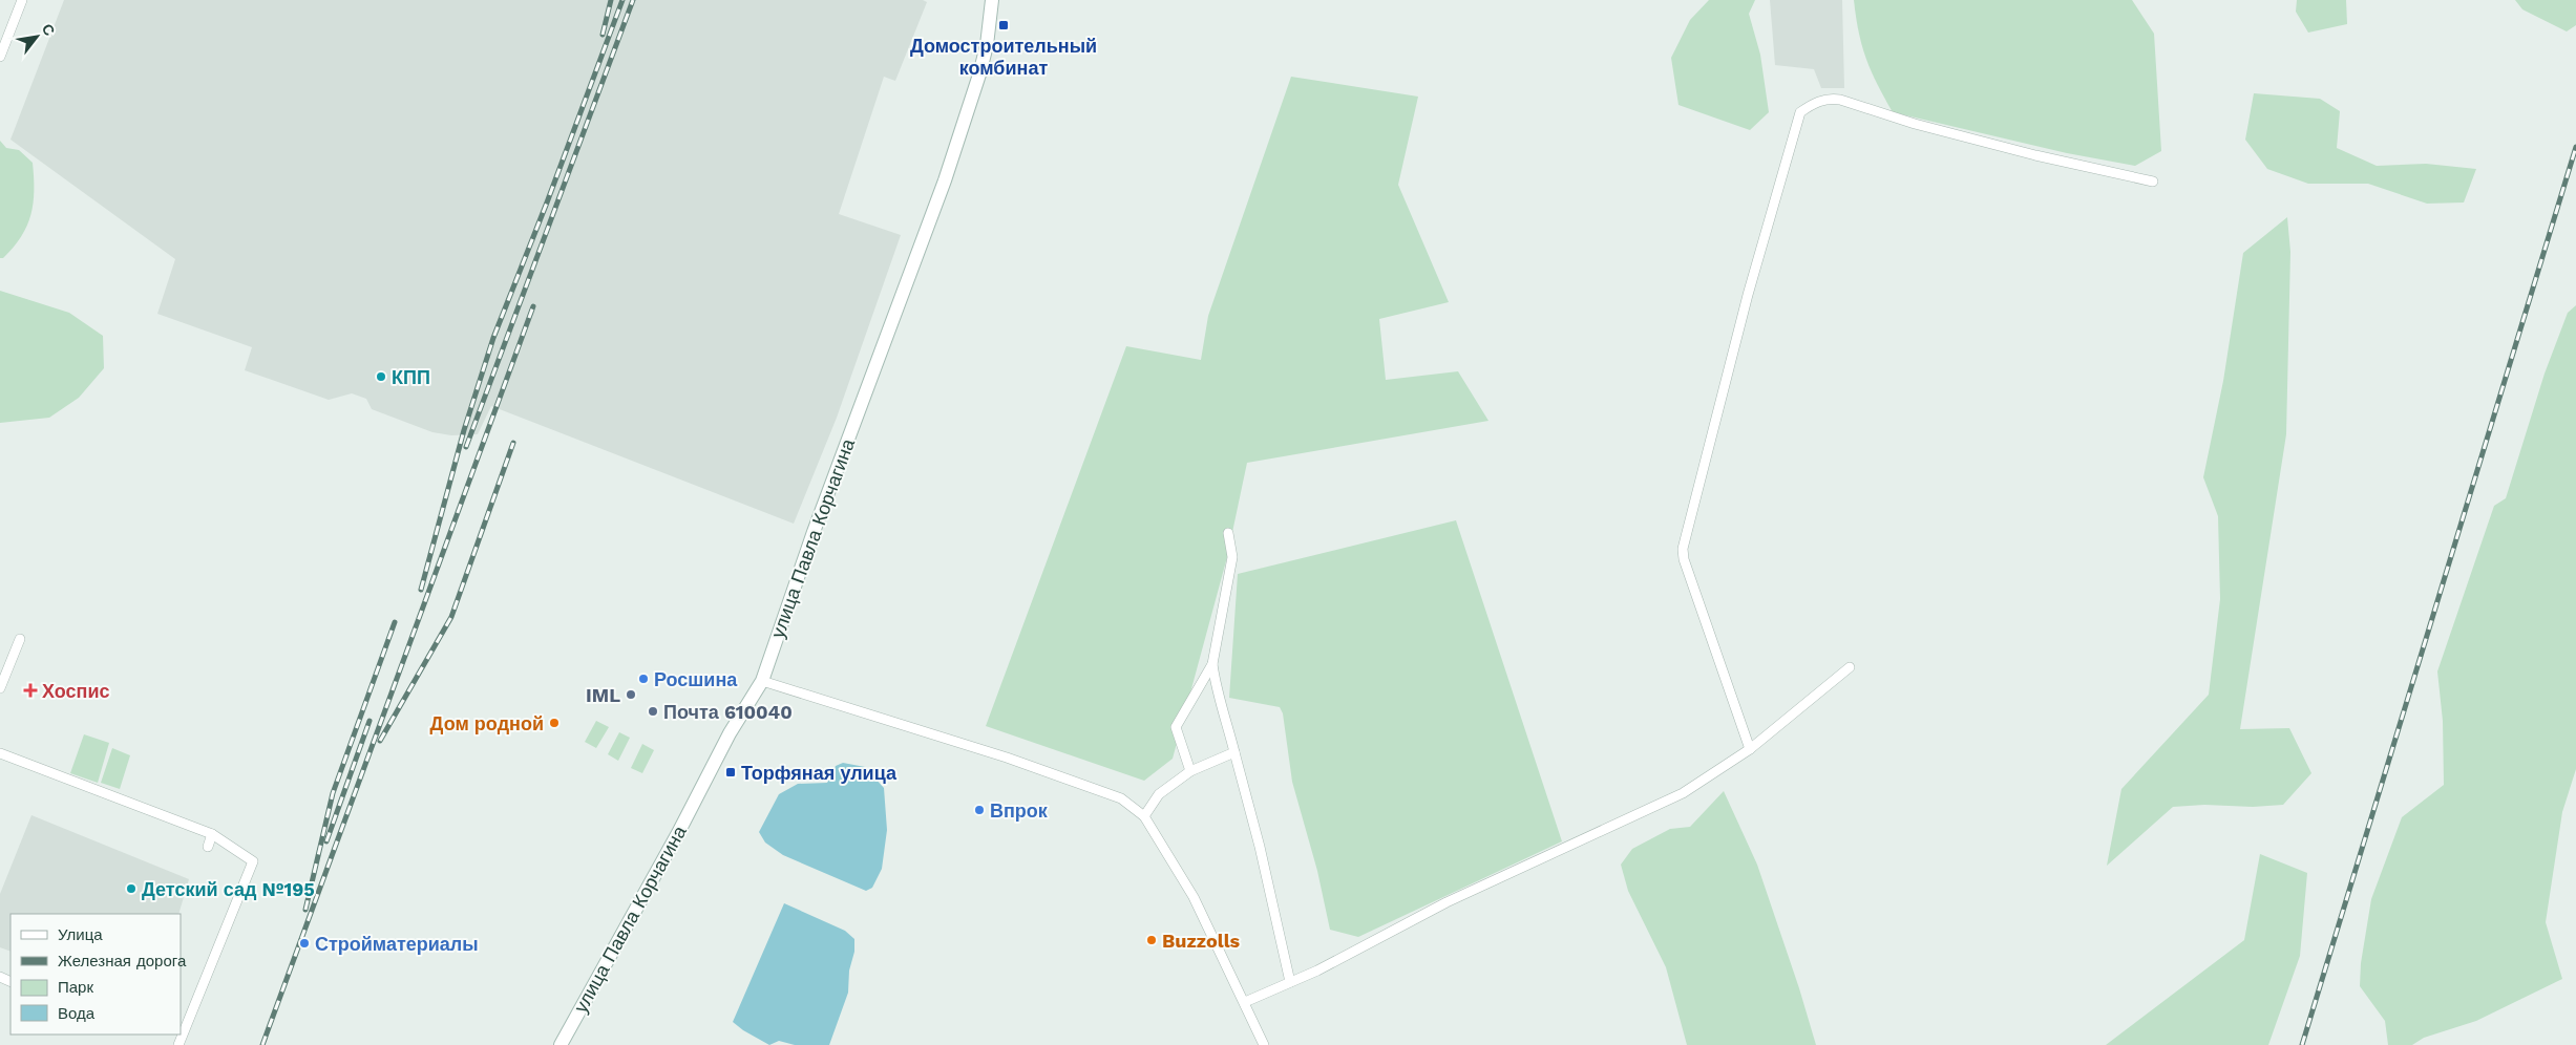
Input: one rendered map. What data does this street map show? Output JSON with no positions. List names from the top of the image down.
{
  "streets": {
    "main road": ["улица Павла Корчагина"]
  },
  "places": {
    "transit": ["Домостроительный комбинат", "Торфяная улица"],
    "other": [
      "КПП",
      "Росшина",
      "IML",
      "Почта 610040",
      "Дом родной",
      "Впрок",
      "Детский сад №195",
      "Buzzolls",
      "Стройматериалы"
    ],
    "health": ["Хоспис"]
  },
  "legend": [
    "Улица",
    "Железная дорога",
    "Парк",
    "Вода"
  ],
  "north": "top right"
}
